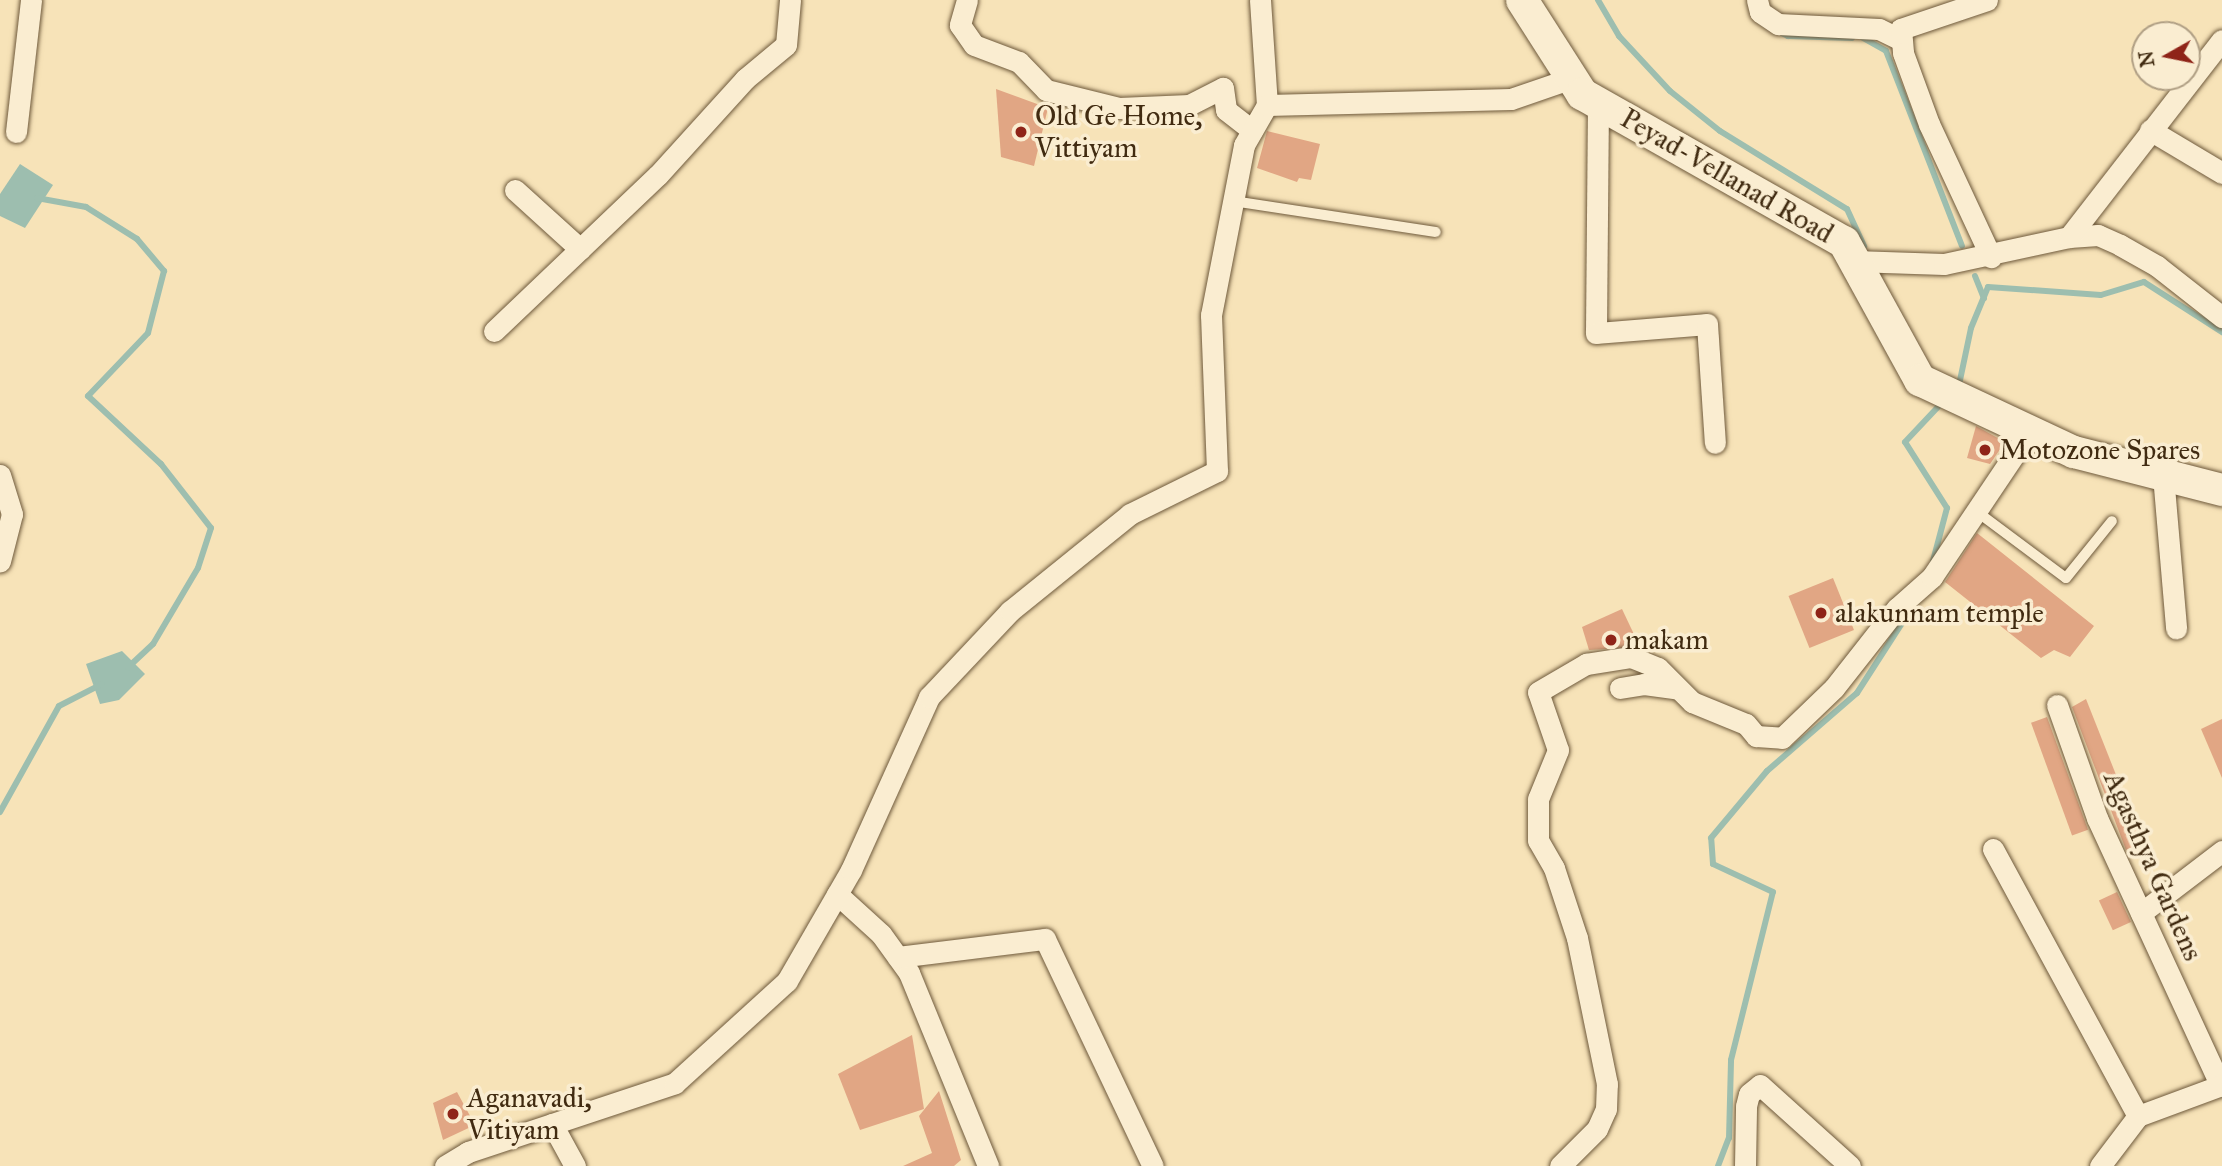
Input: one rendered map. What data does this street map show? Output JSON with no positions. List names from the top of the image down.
{
  "streets": {
    "main road": ["Peyad-Vellanad Road"],
    "street": ["Agasthya Gardens"]
  },
  "places": [
    "Old Ge Home, Vittiyam",
    "Motozone Spares",
    "alakunnam temple",
    "makam",
    "Aganavadi, Vitiyam"
  ],
  "north": "left"
}
